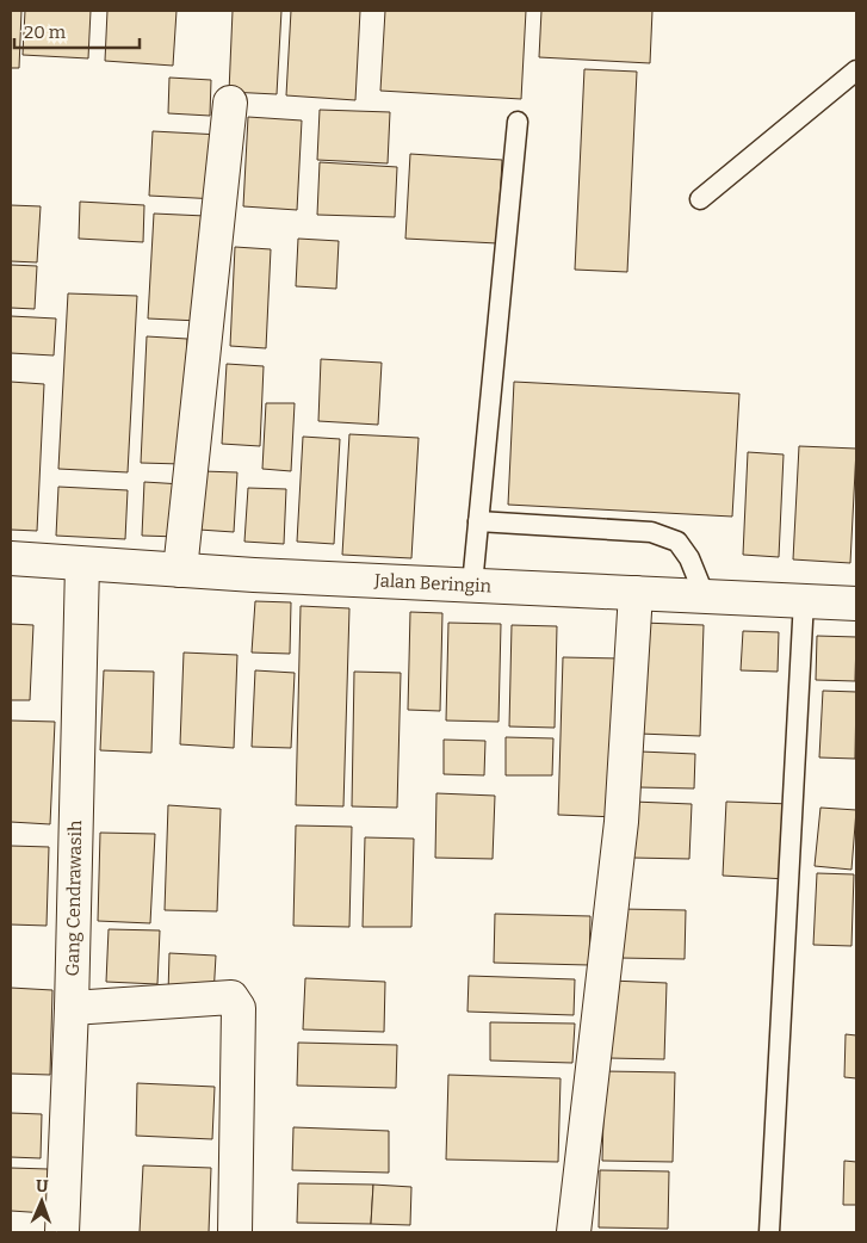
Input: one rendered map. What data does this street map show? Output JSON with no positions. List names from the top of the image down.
{
  "streets": {
    "street": ["Jalan Beringin", "Gang Cendrawasih"]
  },
  "crossings": [
    ["Jalan Beringin", "Gang Cendrawasih"]
  ],
  "scale_bar": "20 m",
  "north": "top"
}
